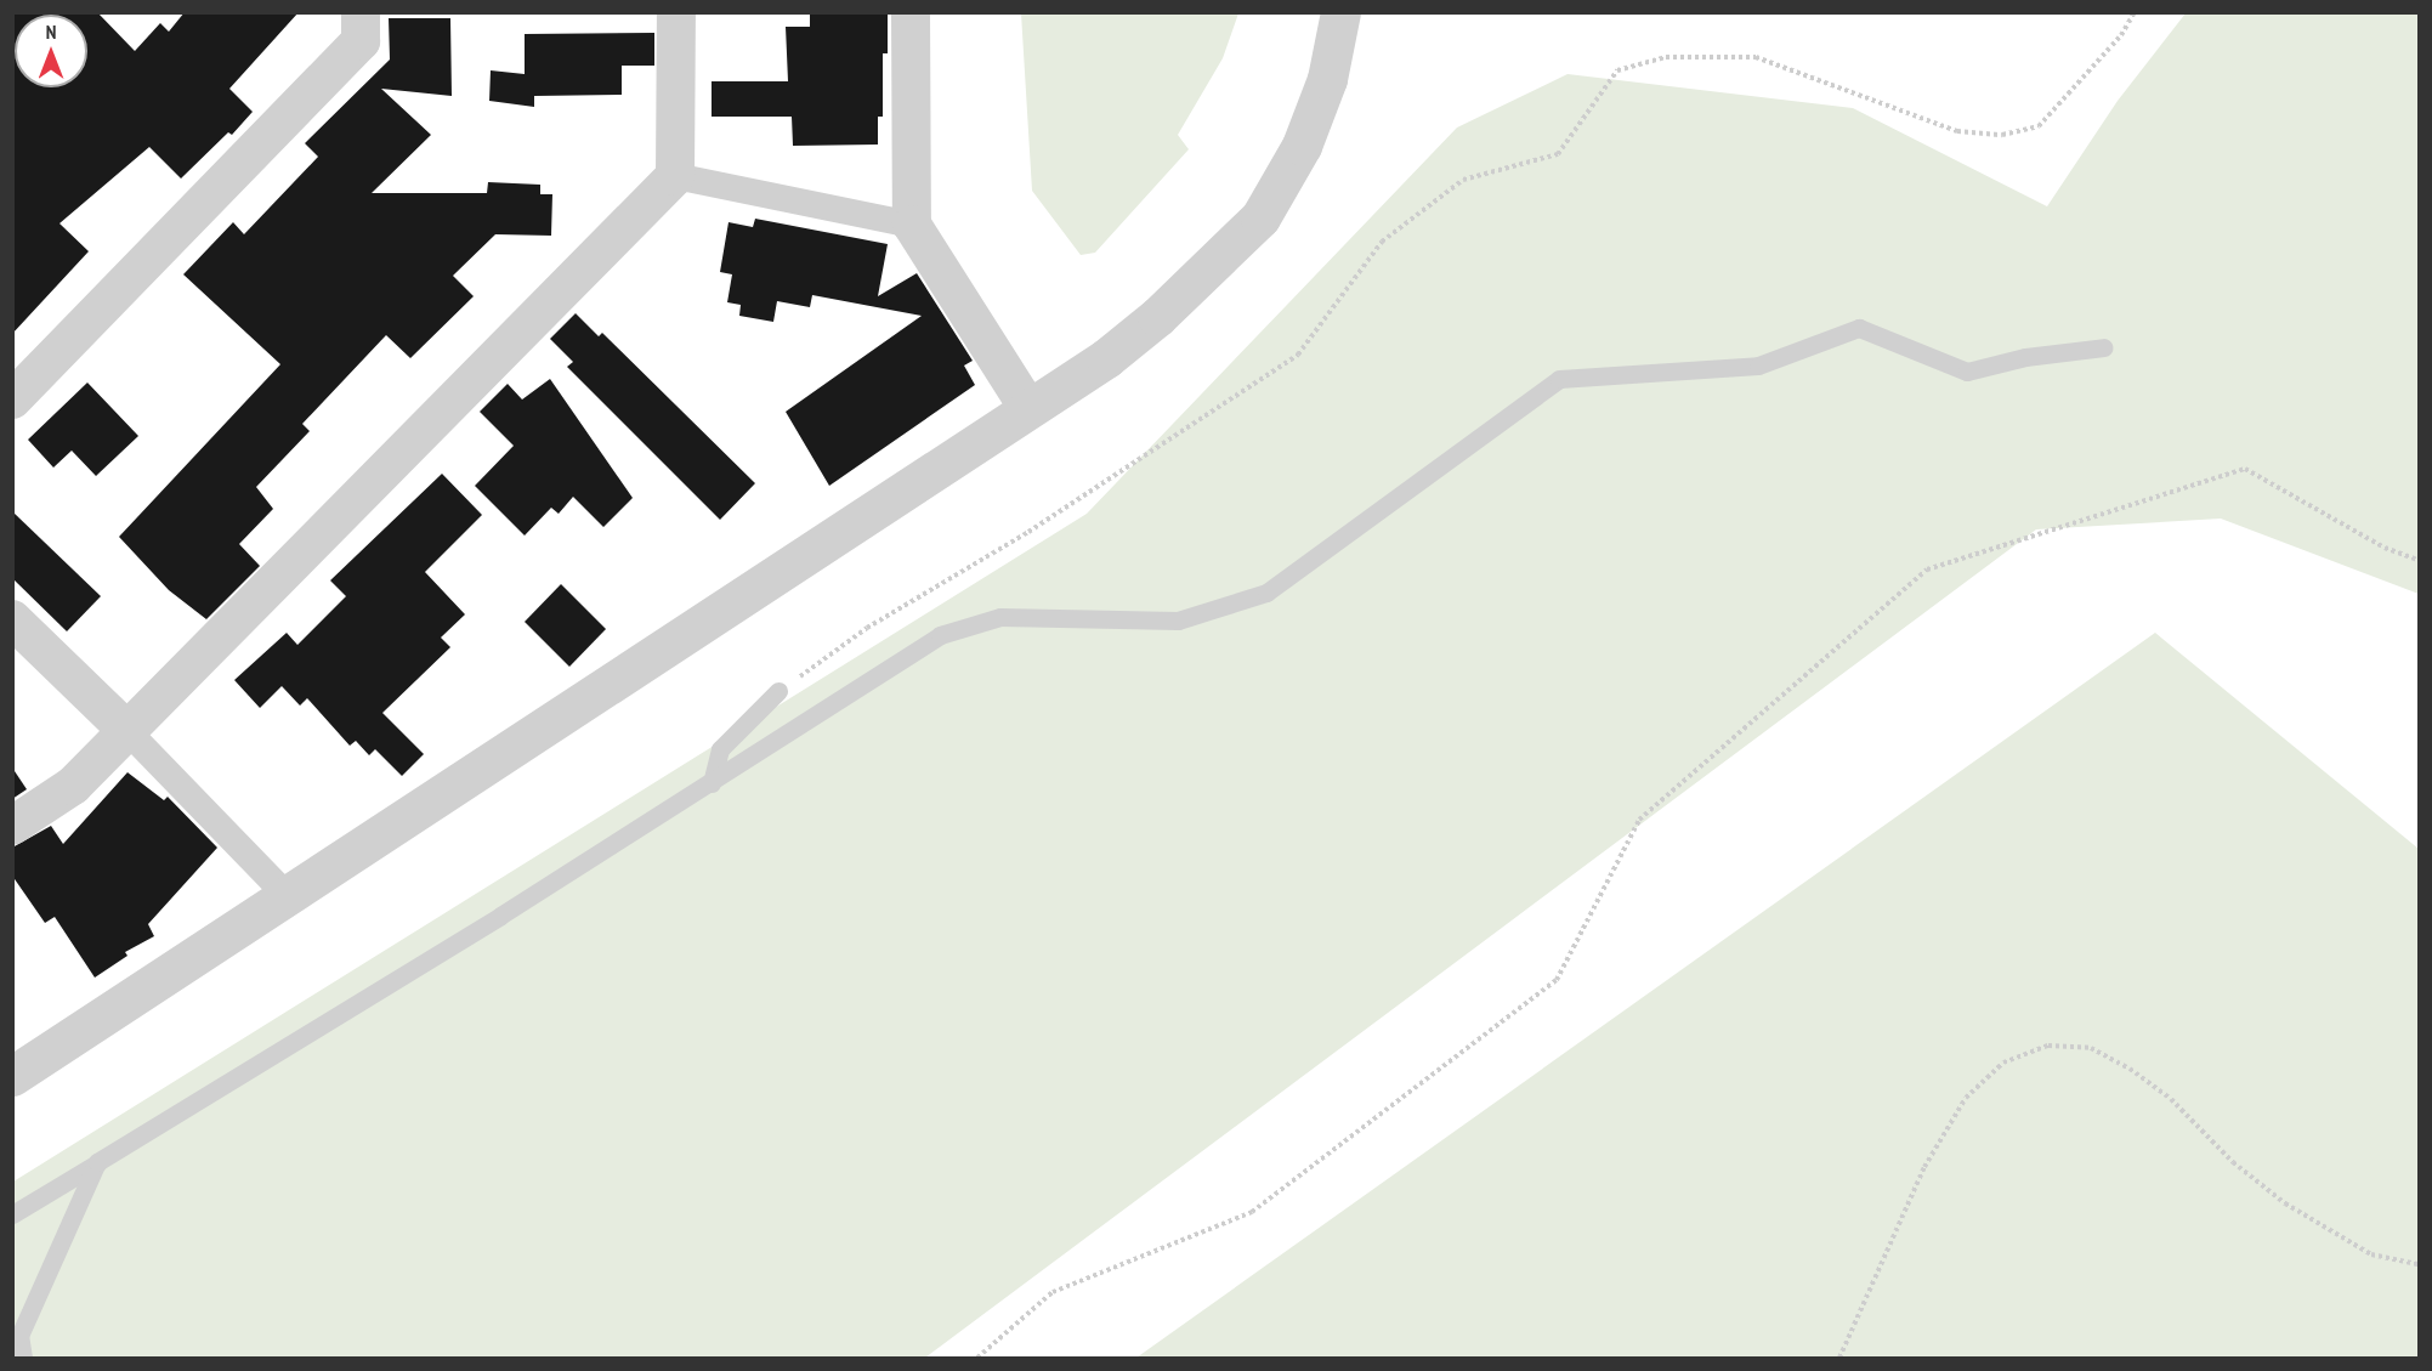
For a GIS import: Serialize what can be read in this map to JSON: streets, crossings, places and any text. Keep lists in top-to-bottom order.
{
  "north": "top"
}
